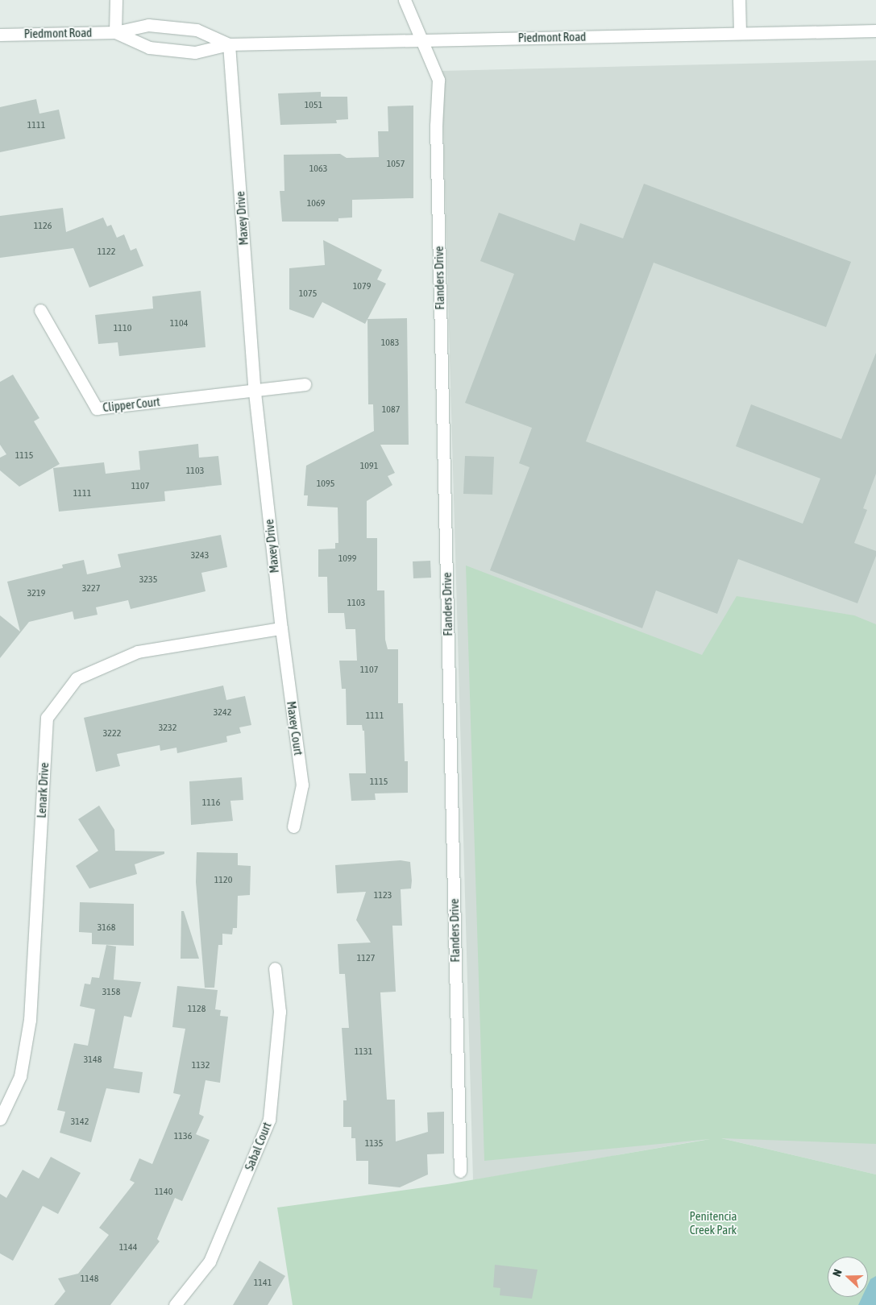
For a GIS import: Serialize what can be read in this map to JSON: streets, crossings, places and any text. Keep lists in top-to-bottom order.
{
  "streets": {
    "street": [
      "Piedmont Road",
      "Maxey Drive",
      "Flanders Drive",
      "Clipper Court",
      "Maxey Court",
      "Lenark Drive",
      "Sabal Court"
    ]
  },
  "crossings": [
    ["Piedmont Road", "Maxey Drive"],
    ["Piedmont Road", "Flanders Drive"],
    ["Maxey Drive", "Clipper Court"],
    ["Maxey Drive", "Maxey Court"],
    ["Maxey Drive", "Lenark Drive"],
    ["Maxey Court", "Lenark Drive"]
  ],
  "parks": ["Penitencia Creek Park"],
  "house_numbers": [
    "1051",
    "1111",
    "1057",
    "1063",
    "1069",
    "1126",
    "1122",
    "1079",
    "1075",
    "1104",
    "1110",
    "1083",
    "1087",
    "1115",
    "1091",
    "1103",
    "1095",
    "1107",
    "1111",
    "3243",
    "1099",
    "3235",
    "3227",
    "3219",
    "1103",
    "1107",
    "3242",
    "1111",
    "3232",
    "3222",
    "1115",
    "1116",
    "1120",
    "1123",
    "3168",
    "1127",
    "3158",
    "1128",
    "1131",
    "3148",
    "1132",
    "3142",
    "1136",
    "1135",
    "1140",
    "1144",
    "1148",
    "1141"
  ],
  "north": "left"
}
